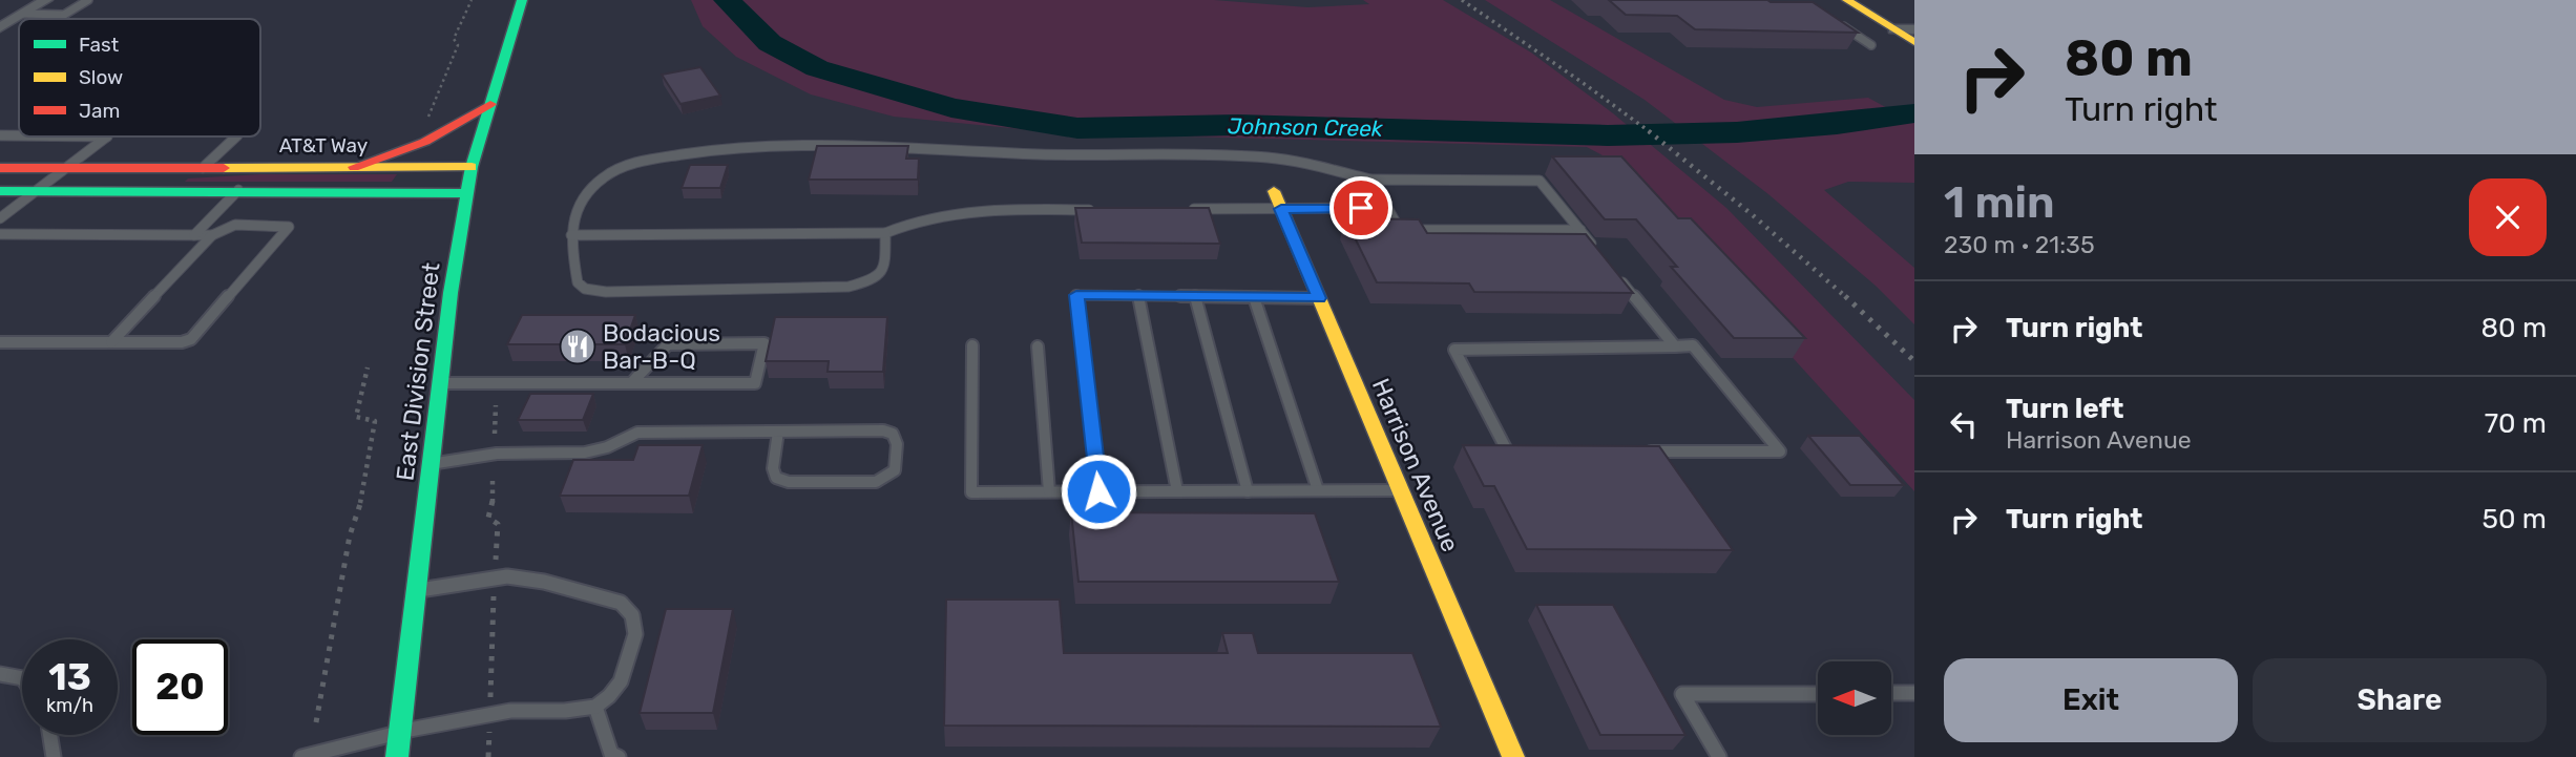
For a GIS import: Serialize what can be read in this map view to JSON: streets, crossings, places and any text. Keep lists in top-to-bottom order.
{
  "streets": {
    "main road": ["AT&T Way", "East Division Street", "Harrison Avenue"]
  },
  "crossings": [
    ["AT&T Way", "East Division Street"]
  ],
  "water": ["Johnson Creek"],
  "places": {
    "restaurant": ["Bodacious Bar-B-Q"]
  },
  "legend": ["Fast", "Slow", "Jam"],
  "north": "left",
  "page": {
    "turn": ["80 m", "Turn right"],
    "heading": ["1 min", "230 m · 21:35"],
    "list": [
      {
        "name": "Turn right",
        "value": "80 m"
      },
      {
        "name": "Turn left",
        "note": "Harrison Avenue",
        "value": "70 m"
      },
      {
        "name": "Turn right",
        "value": "50 m"
      }
    ],
    "speed": "13 km/h",
    "limit": "20",
    "buttons": ["Exit", "Share"]
  }
}
